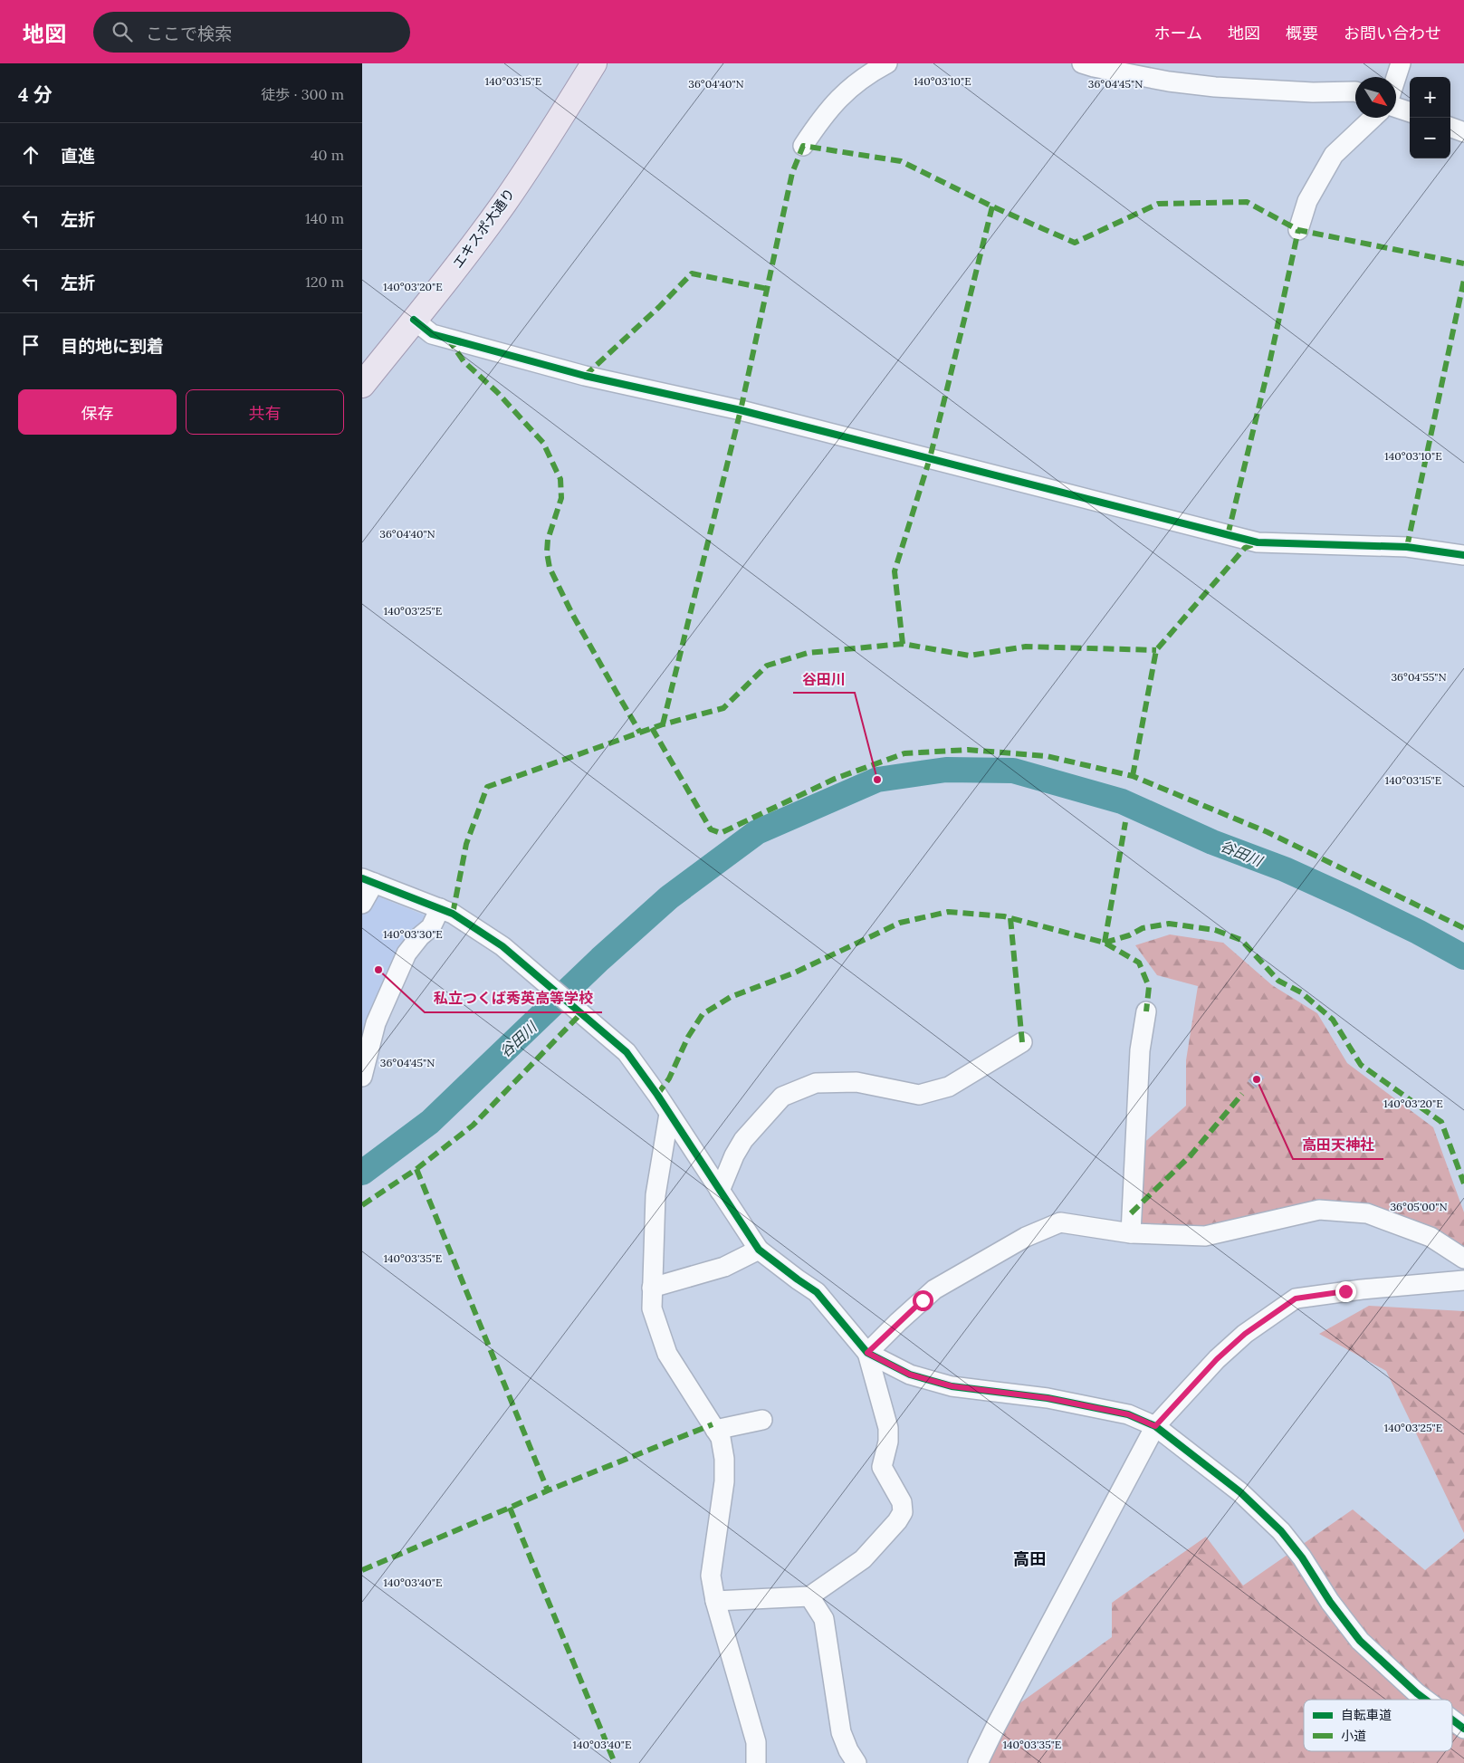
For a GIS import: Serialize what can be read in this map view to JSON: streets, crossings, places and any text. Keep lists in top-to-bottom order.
{
  "streets": {
    "main road": ["エキスポ大通り"]
  },
  "districts": ["高田"],
  "water": ["谷田川"],
  "places": ["谷田川", "私立つくば秀英高等学校", "高田天神社"],
  "legend": ["自転車道", "小道"],
  "north": "bottom right",
  "page": {
    "header": "地図",
    "search": "ここで検索",
    "nav": [
      "ホーム",
      "地図",
      "概要",
      "お問い合わせ"
    ],
    "heading": ["4 分", "徒歩 · 300 m"],
    "map_buttons": ["+", "−"],
    "list": [
      ["直進", "40 m"],
      ["左折", "140 m"],
      ["左折", "120 m"],
      "目的地に到着"
    ],
    "buttons": ["保存", "共有"]
  },
  "coordinates": [
    "140°03'15\"E",
    "140°03'10\"E",
    "36°04'40\"N",
    "36°04'45\"N",
    "140°03'20\"E",
    "140°03'25\"E",
    "36°04'55\"N",
    "140°03'30\"E",
    "36°05'00\"N",
    "140°03'35\"E",
    "140°03'40\"E"
  ]
}
